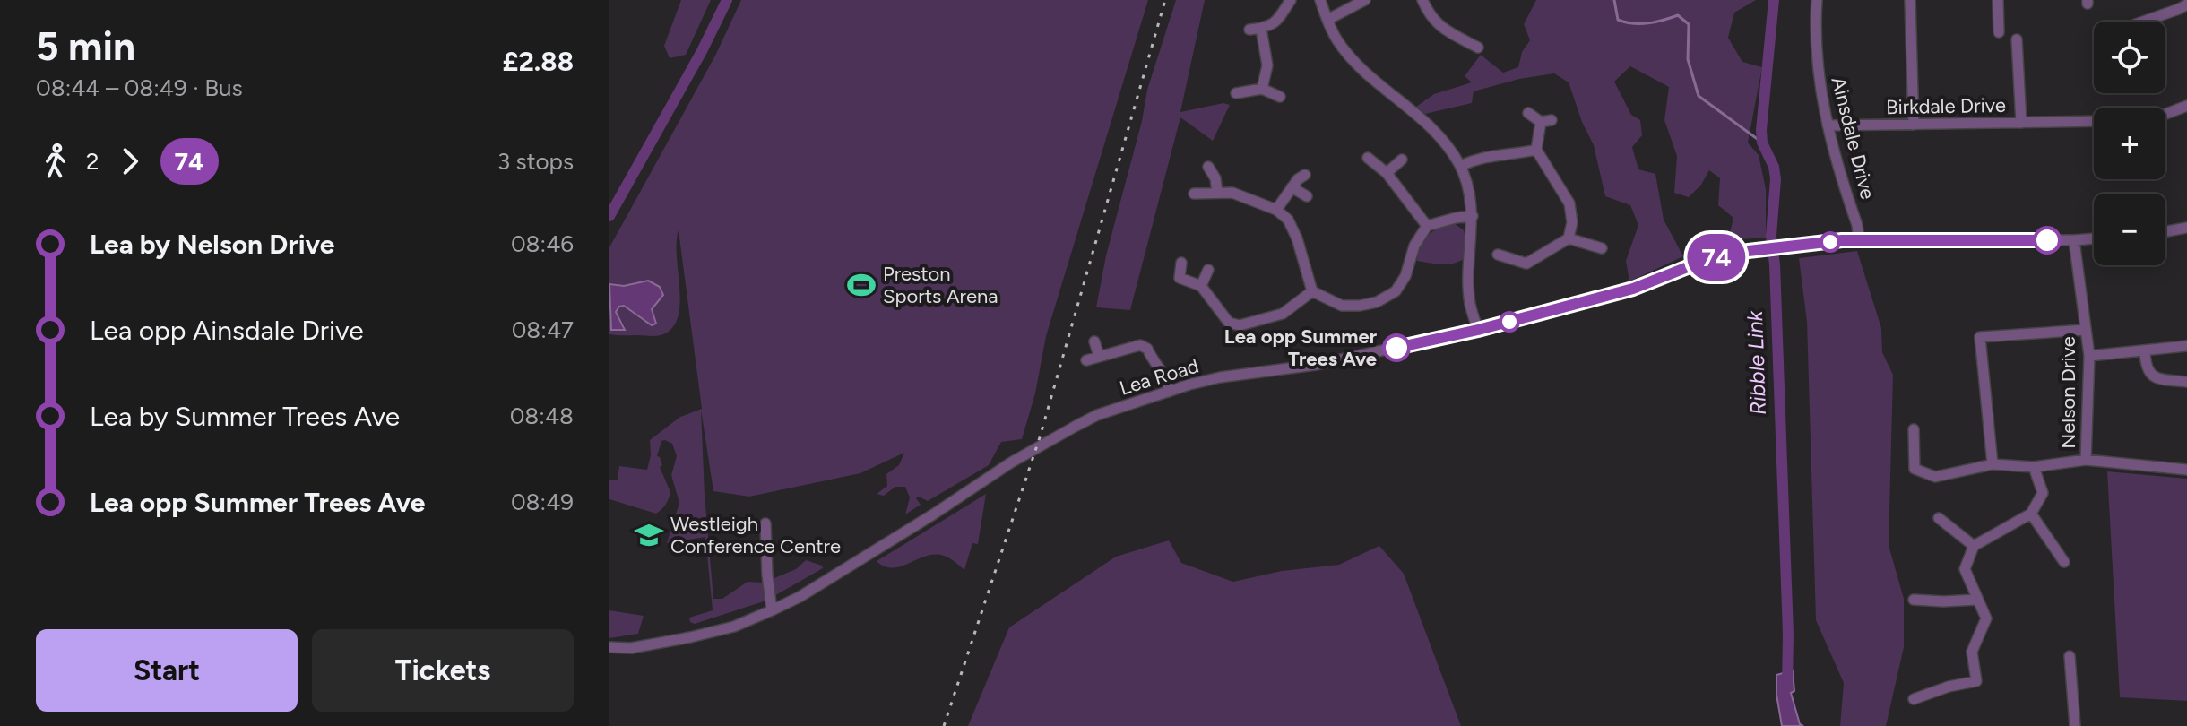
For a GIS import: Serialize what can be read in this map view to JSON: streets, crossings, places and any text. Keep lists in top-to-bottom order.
{
  "streets": {
    "street": [
      "Birkdale Drive",
      "Ainsdale Drive",
      "Lea Road",
      "Nelson Drive"
    ]
  },
  "crossings": [
    ["Birkdale Drive", "Ainsdale Drive"],
    ["Ainsdale Drive", "Lea Road"],
    ["Lea Road", "Nelson Drive"]
  ],
  "water": ["Ribble Link"],
  "places": {
    "sports": ["Preston Sports Arena"],
    "other": ["Lea opp Summer Trees Ave"],
    "school or university": ["Westleigh Conference Centre"]
  },
  "lines": ["bus line 74"],
  "page": {
    "heading": ["5 min", "08:44 – 08:49 · Bus", "£2.88"],
    "on_map": "74",
    "map_buttons": ["+", "−"],
    "legs": ["2", "74", "3 stops"],
    "list": [
      {
        "name": "Lea by Nelson Drive",
        "value": "08:46"
      },
      {
        "name": "Lea opp Ainsdale Drive",
        "value": "08:47"
      },
      {
        "name": "Lea by Summer Trees Ave",
        "value": "08:48"
      },
      {
        "name": "Lea opp Summer Trees Ave",
        "value": "08:49"
      }
    ],
    "buttons": ["Start", "Tickets"]
  }
}
